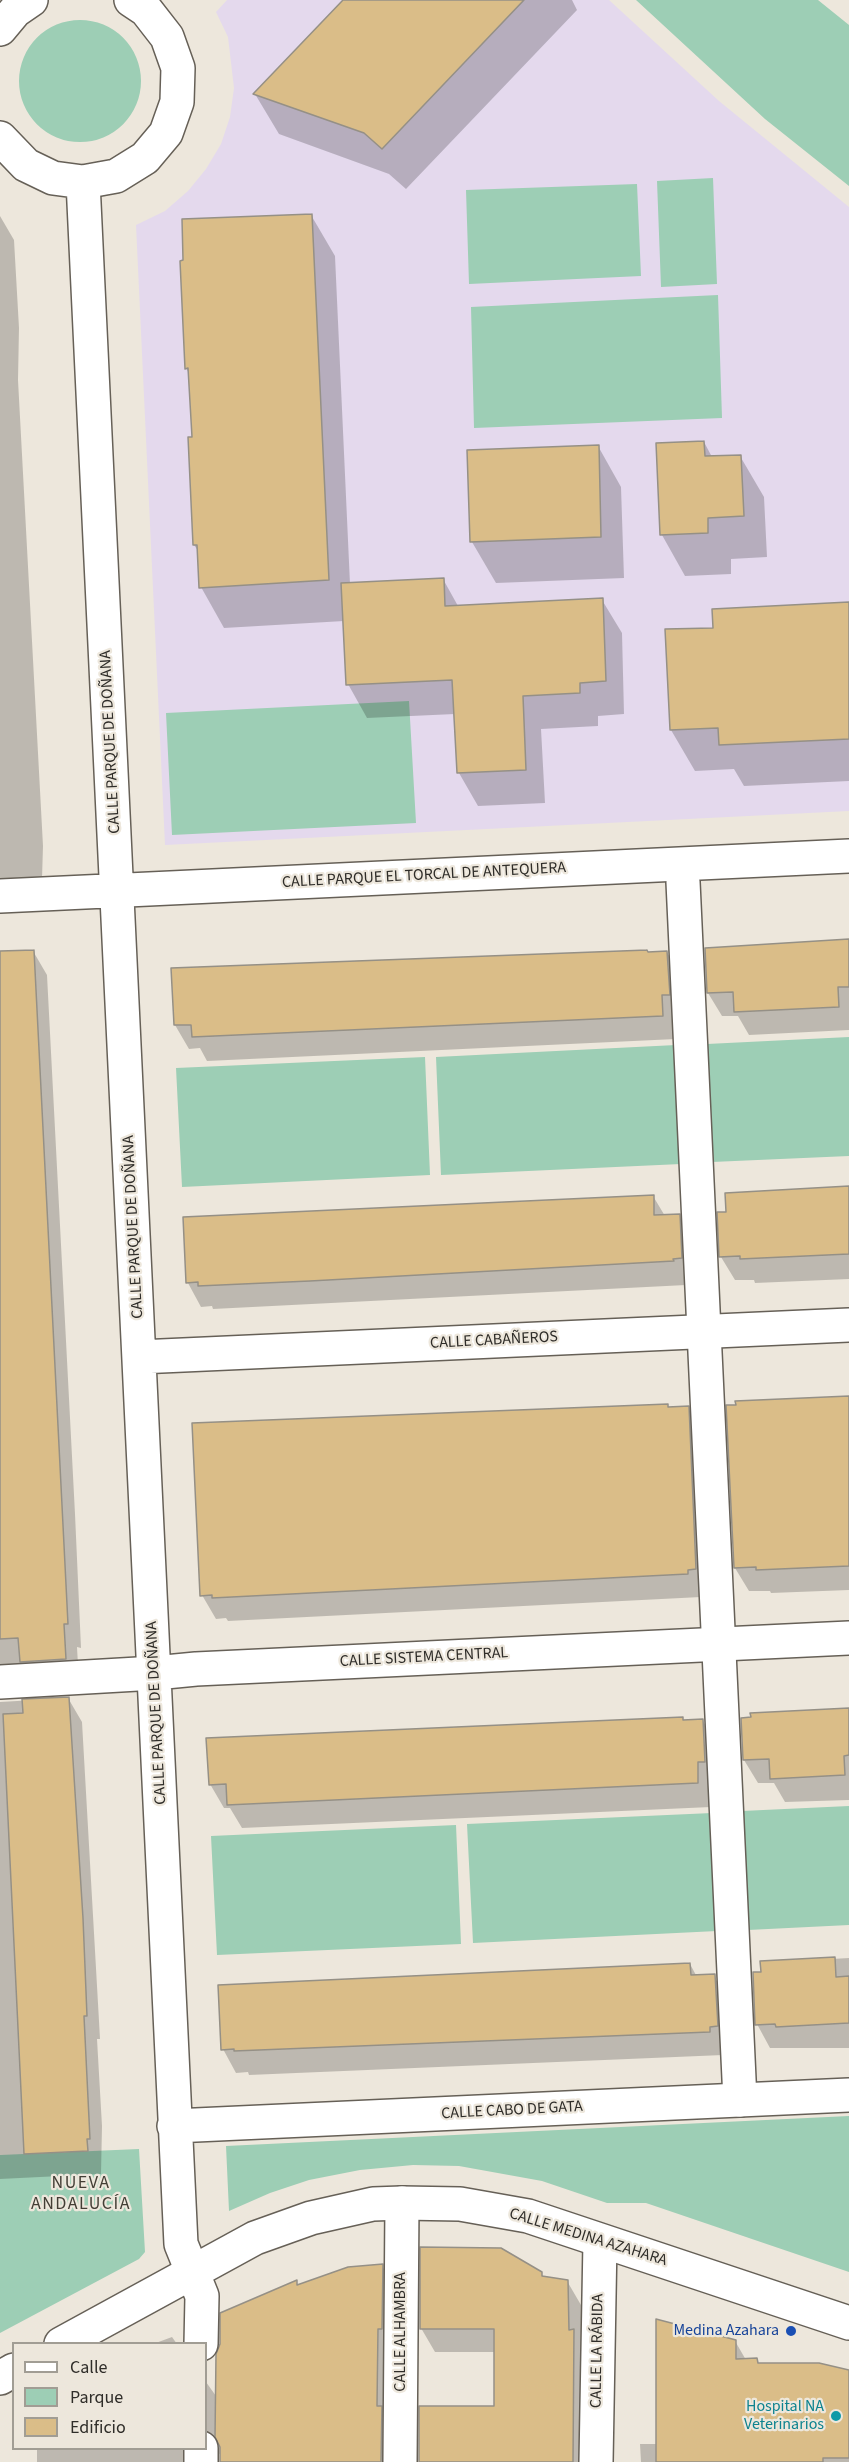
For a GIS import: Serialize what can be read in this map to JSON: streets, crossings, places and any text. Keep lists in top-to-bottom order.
{
  "streets": {
    "street": [
      "CALLE PARQUE DE DOÑANA",
      "CALLE PARQUE EL TORCAL DE ANTEQUERA",
      "CALLE CABAÑEROS",
      "CALLE SISTEMA CENTRAL",
      "CALLE CABO DE GATA",
      "CALLE MEDINA AZAHARA",
      "CALLE ALHAMBRA",
      "CALLE LA RÁBIDA"
    ]
  },
  "crossings": [
    ["CALLE PARQUE DE DOÑANA", "CALLE PARQUE EL TORCAL DE ANTEQUERA"],
    ["CALLE PARQUE DE DOÑANA", "CALLE CABAÑEROS"],
    ["CALLE PARQUE DE DOÑANA", "CALLE SISTEMA CENTRAL"],
    ["CALLE PARQUE DE DOÑANA", "CALLE CABO DE GATA"],
    ["CALLE PARQUE DE DOÑANA", "CALLE MEDINA AZAHARA"],
    ["CALLE MEDINA AZAHARA", "CALLE ALHAMBRA"],
    ["CALLE MEDINA AZAHARA", "CALLE LA RÁBIDA"]
  ],
  "districts": ["NUEVA ANDALUCÍA"],
  "places": ["Medina Azahara", "Hospital NA Veterinarios"],
  "legend": ["Calle", "Parque", "Edificio"]
}
